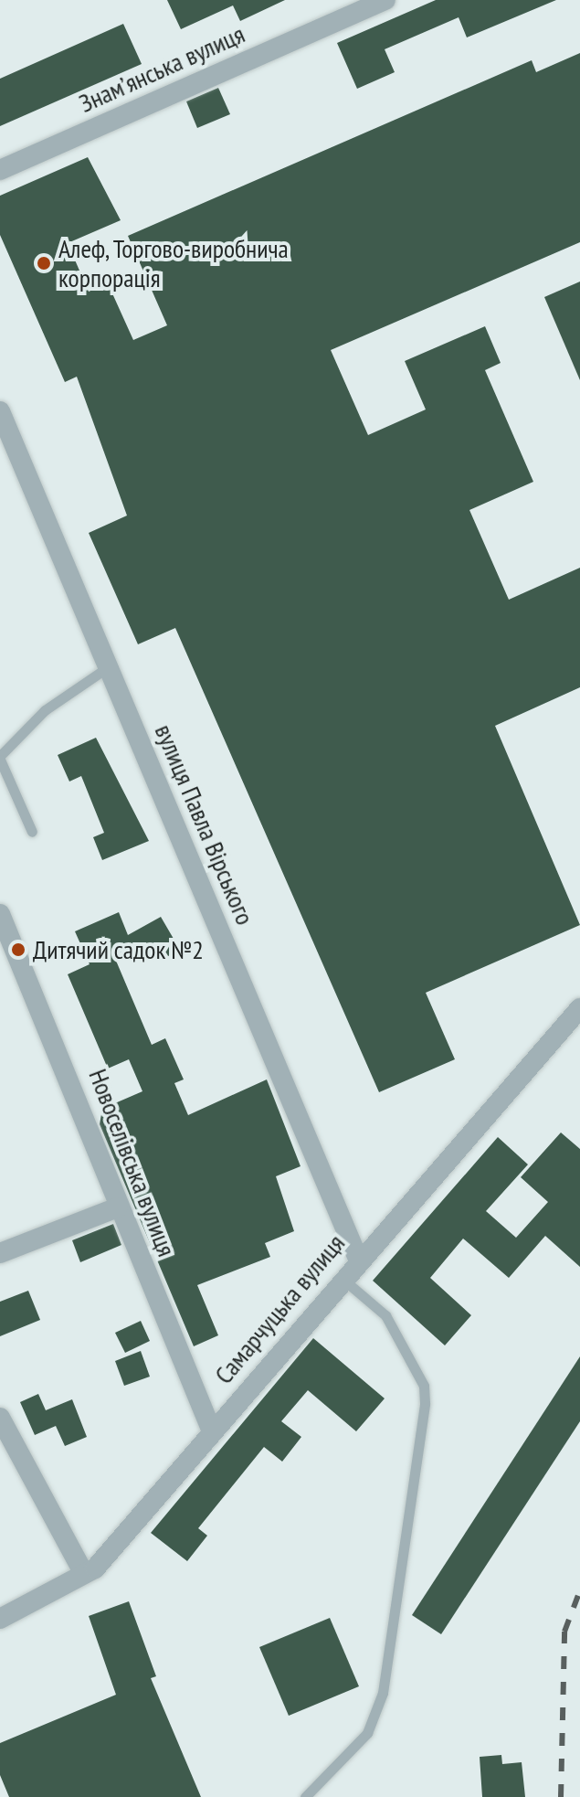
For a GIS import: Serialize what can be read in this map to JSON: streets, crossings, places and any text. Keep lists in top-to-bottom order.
{
  "streets": {
    "street": [
      "Знамʼянська вулиця",
      "вулиця Павла Вірського",
      "Новоселівська вулиця",
      "Самарчуцька вулиця"
    ]
  },
  "crossings": [
    ["вулиця Павла Вірського", "Самарчуцька вулиця"],
    ["Новоселівська вулиця", "Самарчуцька вулиця"]
  ],
  "places": ["Алеф, Торгово-виробнича корпорація", "Дитячий садок №2"]
}
